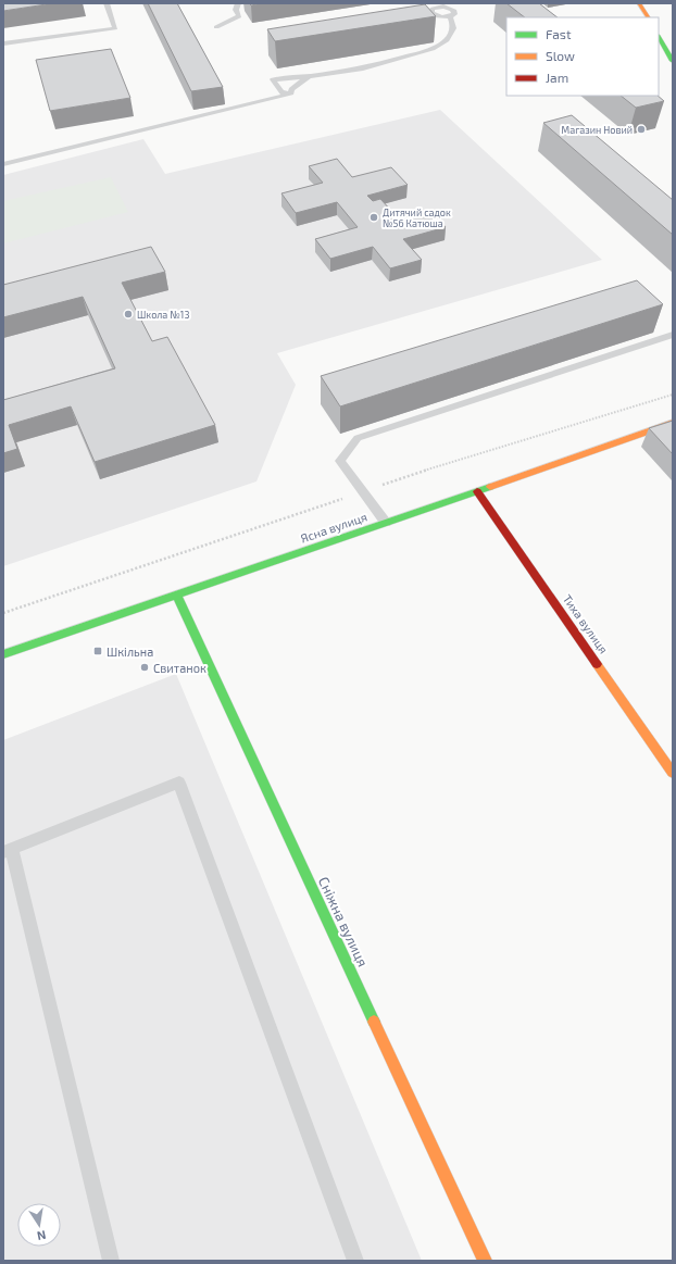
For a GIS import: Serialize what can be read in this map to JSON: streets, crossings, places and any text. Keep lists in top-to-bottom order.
{
  "streets": {
    "street": ["Ясна вулиця", "Тиха вулиця", "Сніжна вулиця"]
  },
  "crossings": [
    ["Ясна вулиця", "Тиха вулиця"],
    ["Ясна вулиця", "Сніжна вулиця"]
  ],
  "places": {
    "other": [
      "Магазин Новий",
      "Дитячий садок №56 Катюша",
      "Школа №13",
      "Свитанок"
    ],
    "transit": ["Шкільна"]
  },
  "legend": ["Fast", "Slow", "Jam"],
  "north": "bottom"
}
